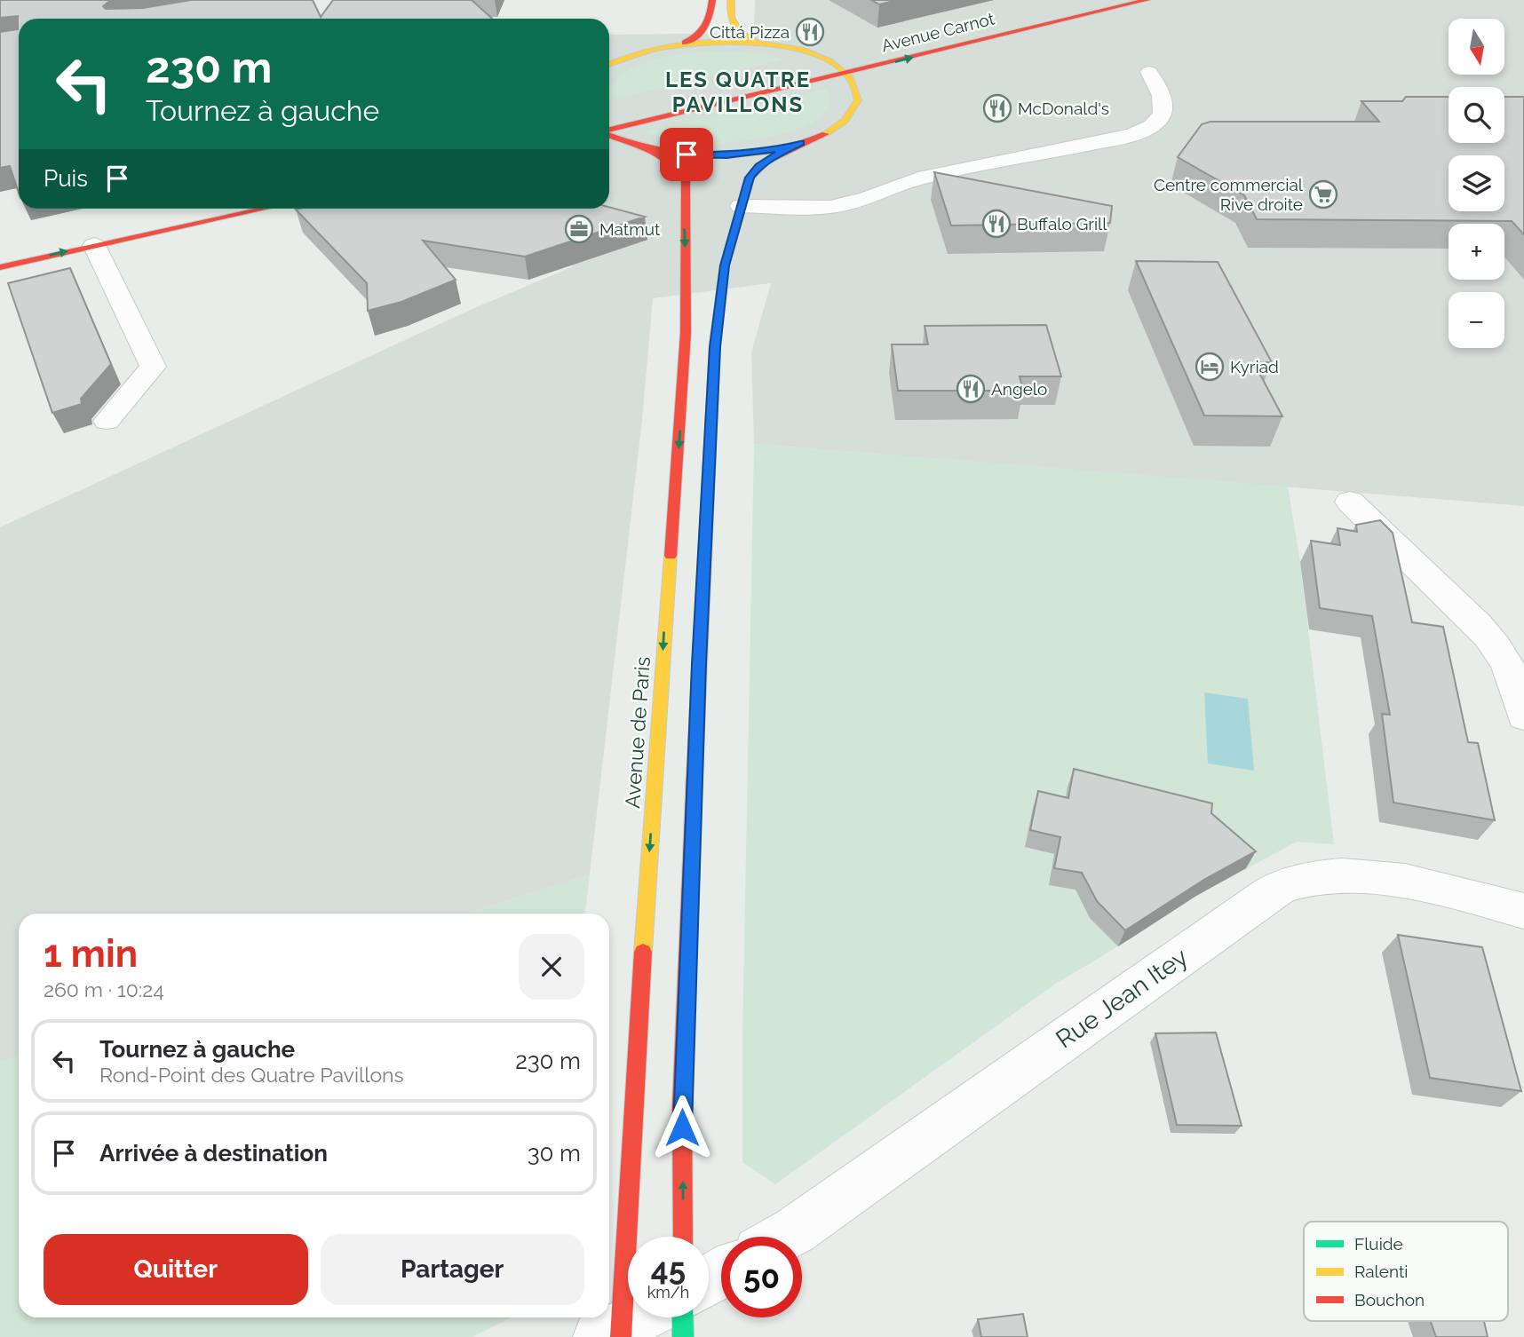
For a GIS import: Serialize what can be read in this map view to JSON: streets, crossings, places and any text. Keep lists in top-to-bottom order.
{
  "streets": {
    "main road": ["Avenue Carnot", "Avenue de Paris"],
    "street": ["Rue Jean Itey"]
  },
  "districts": ["LES QUATRE PAVILLONS"],
  "places": {
    "restaurant": [
      "Cittá Pizza",
      "McDonald's",
      "Buffalo Grill",
      "Angelo"
    ],
    "supermarket": ["Centre commercial Rive droite"],
    "office": ["Matmut"],
    "hotel": ["Kyriad"]
  },
  "legend": ["Fluide", "Ralenti", "Bouchon"],
  "north": "bottom",
  "page": {
    "map_buttons": ["+", "−"],
    "turn": ["230 m", "Tournez à gauche"],
    "then": "Puis",
    "heading": ["1 min", "260 m · 10:24"],
    "list": [
      {
        "name": "Tournez à gauche",
        "note": "Rond-Point des Quatre Pavillons",
        "value": "230 m"
      },
      {
        "name": "Arrivée à destination",
        "value": "30 m"
      }
    ],
    "buttons": ["Quitter", "Partager"],
    "speed": "45 km/h",
    "limit": "50"
  }
}
